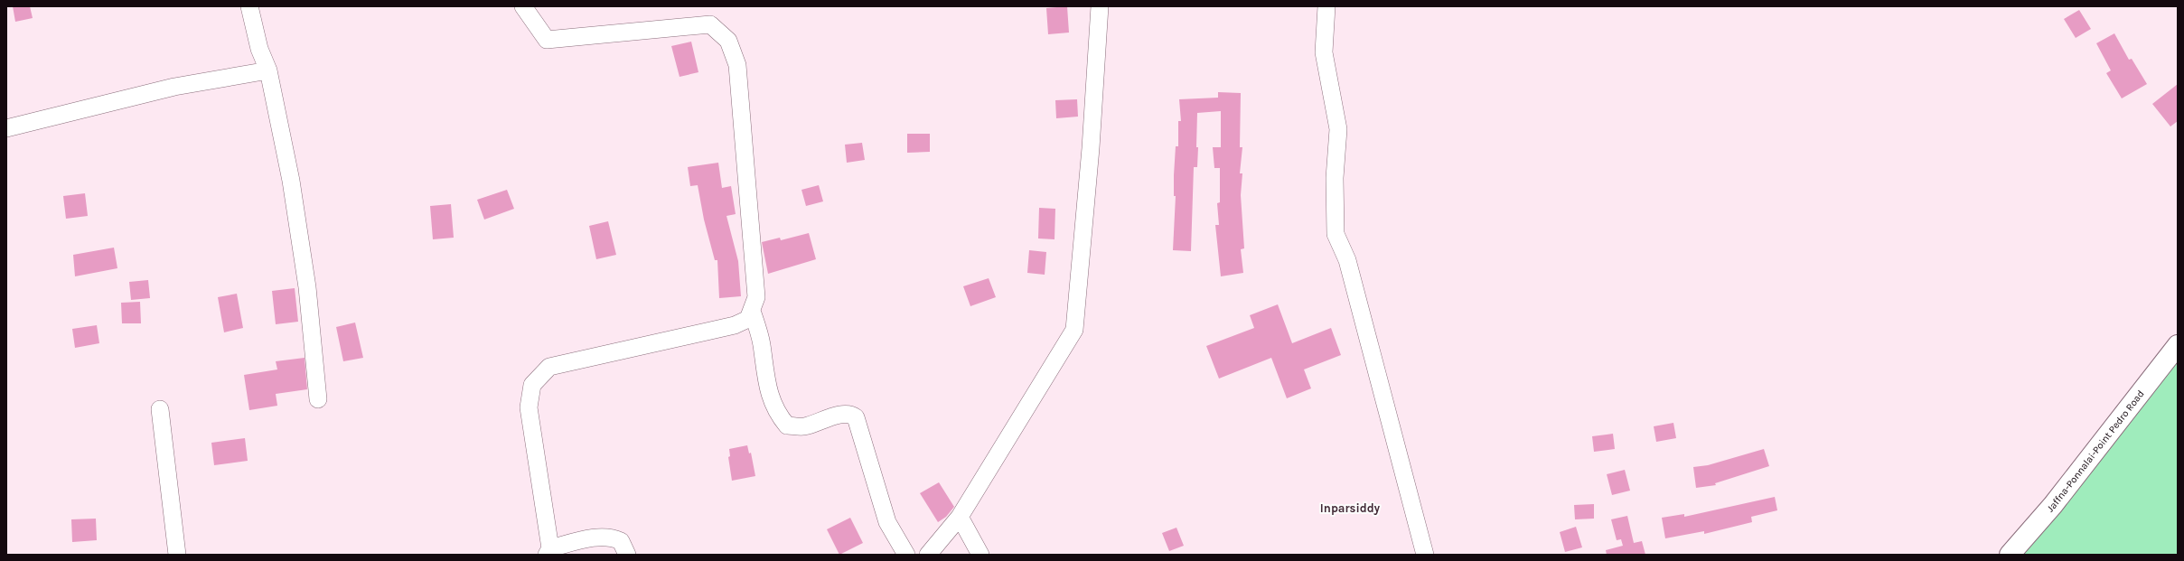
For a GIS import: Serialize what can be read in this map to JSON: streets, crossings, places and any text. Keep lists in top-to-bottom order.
{
  "streets": {
    "main road": ["Jaffna-Ponnalai-Point Pedro Road"]
  },
  "districts": ["Inparsiddy"]
}
